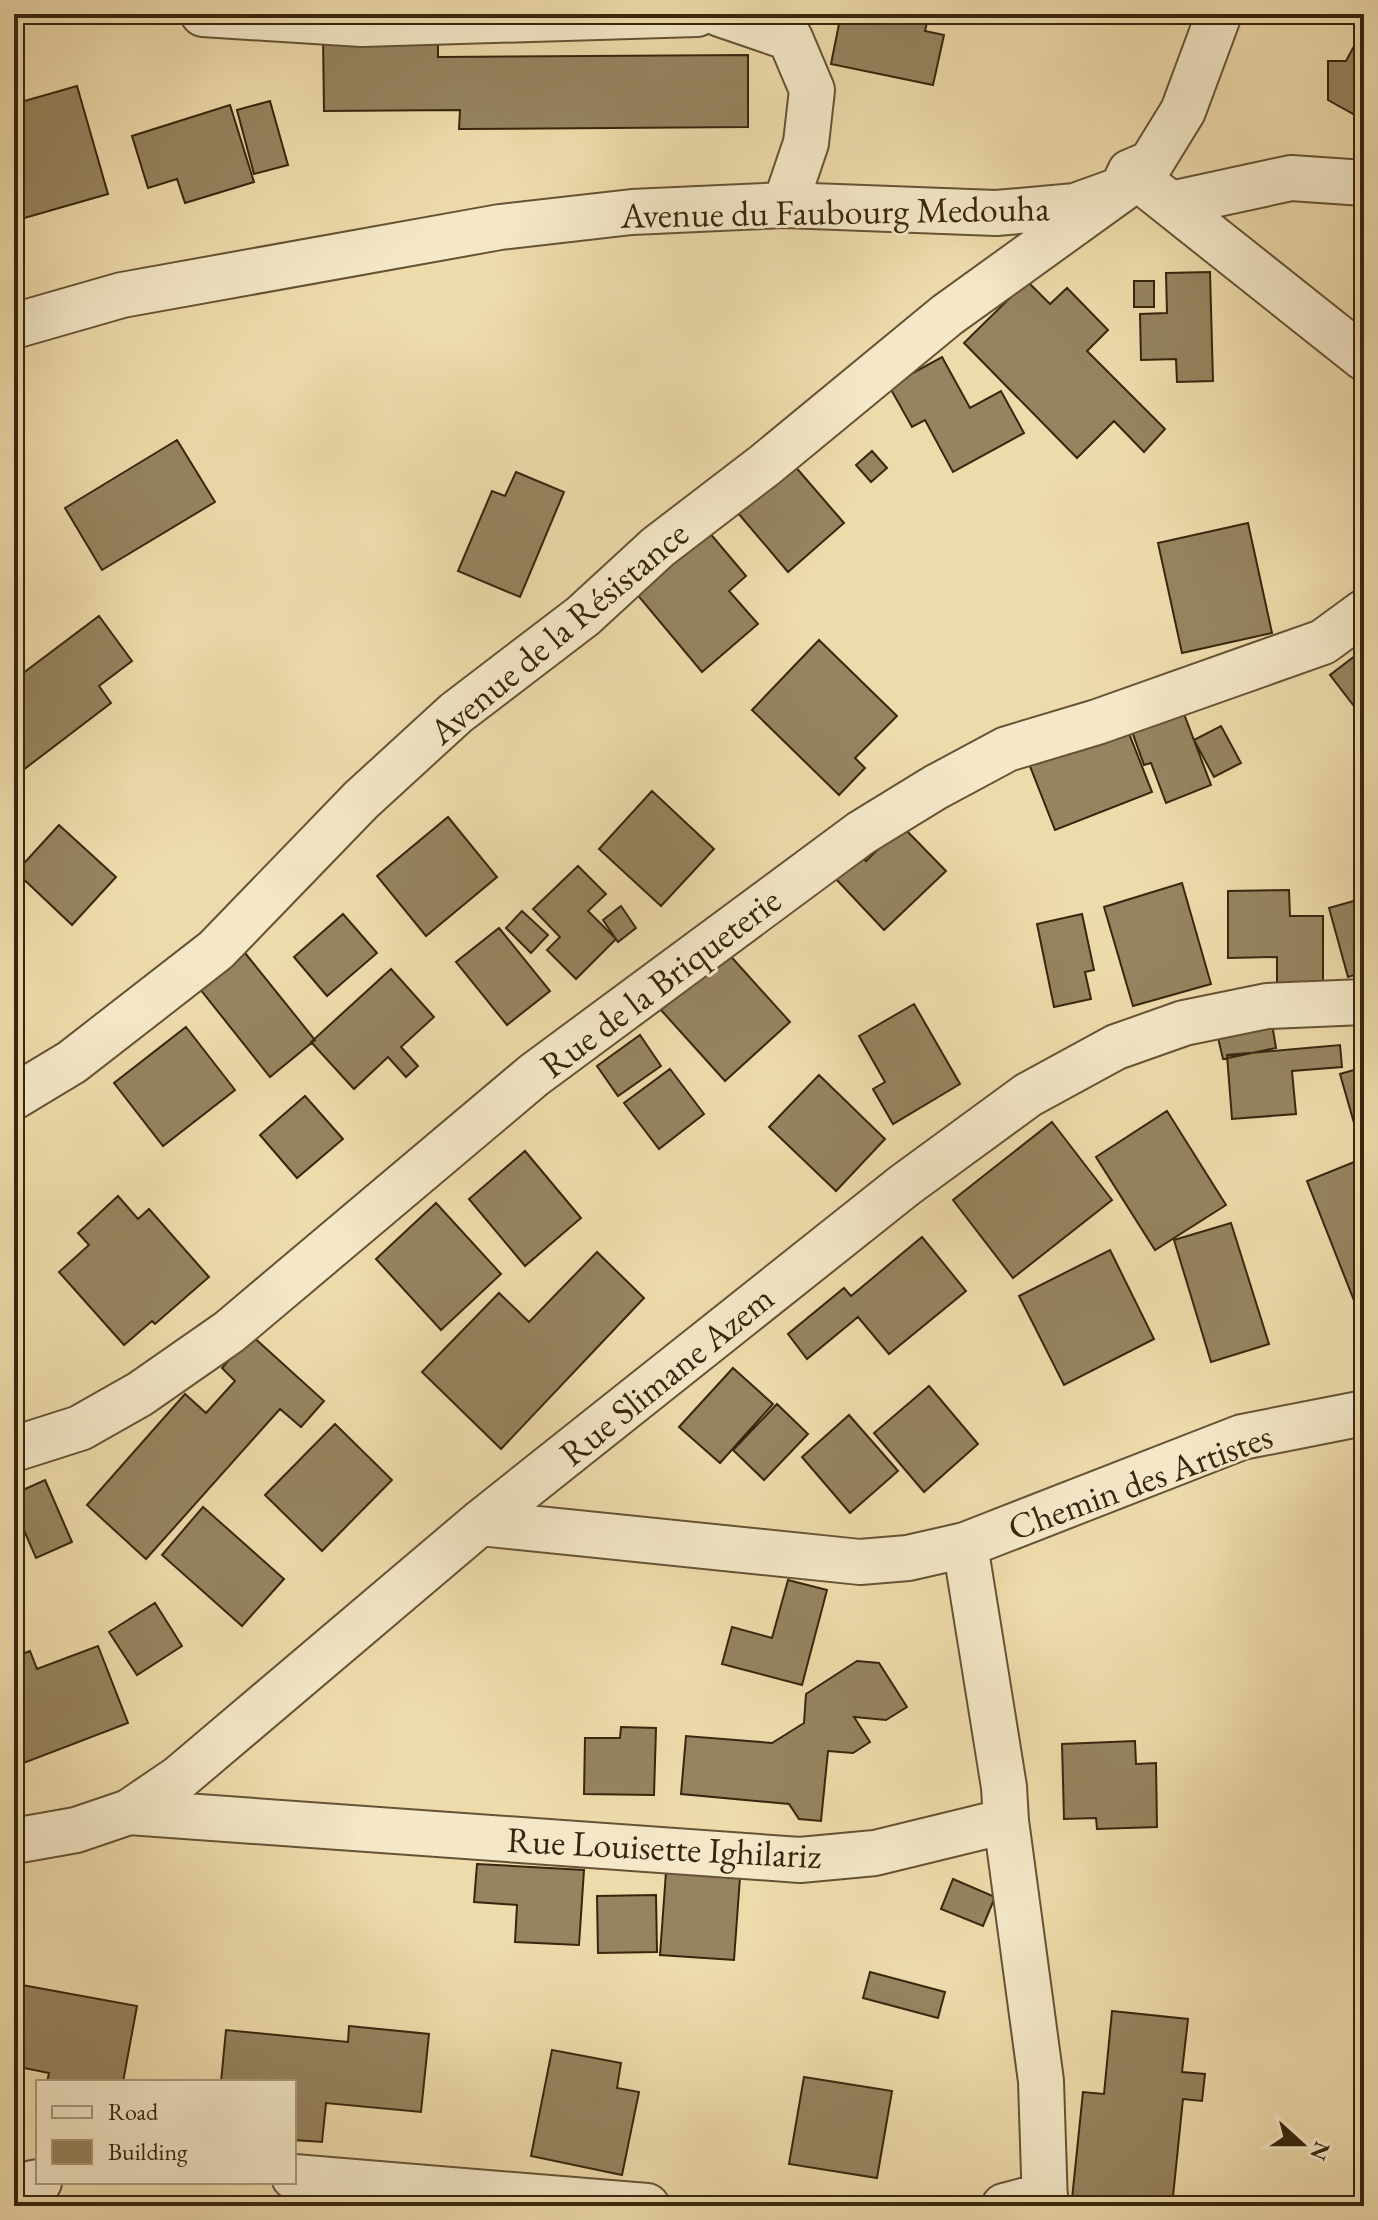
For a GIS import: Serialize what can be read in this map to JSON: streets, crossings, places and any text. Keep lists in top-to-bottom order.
{
  "streets": {
    "street": [
      "Avenue du Faubourg Medouha",
      "Avenue de la Résistance",
      "Rue de la Briqueterie",
      "Rue Slimane Azem",
      "Chemin des Artistes",
      "Rue Louisette Ighilariz"
    ]
  },
  "crossings": [
    ["Avenue du Faubourg Medouha", "Avenue de la Résistance"],
    ["Rue Slimane Azem", "Rue Louisette Ighilariz"]
  ],
  "legend": ["Road", "Building"],
  "north": "right"
}
